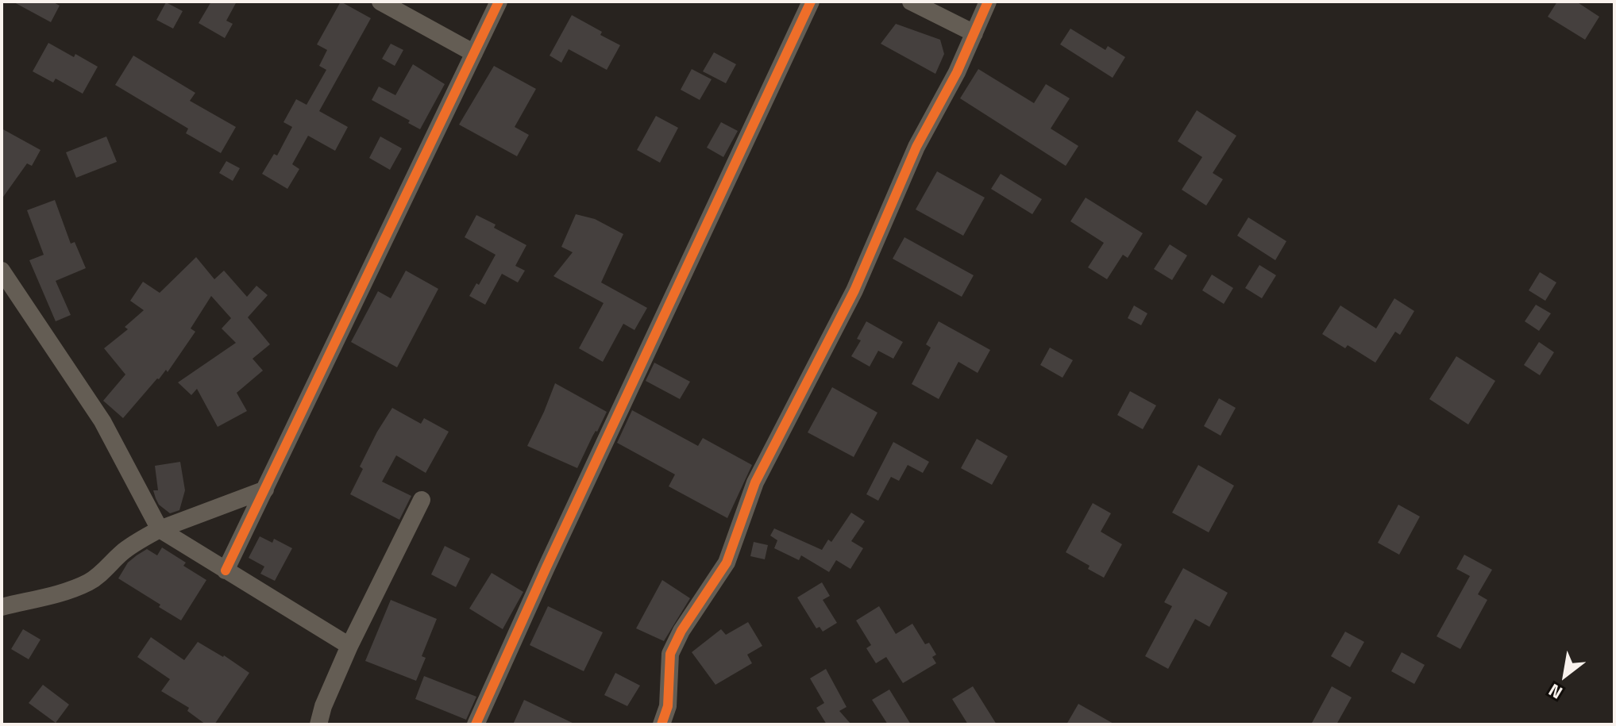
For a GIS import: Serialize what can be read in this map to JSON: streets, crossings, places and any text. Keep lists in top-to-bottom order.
{
  "north": "bottom left"
}
